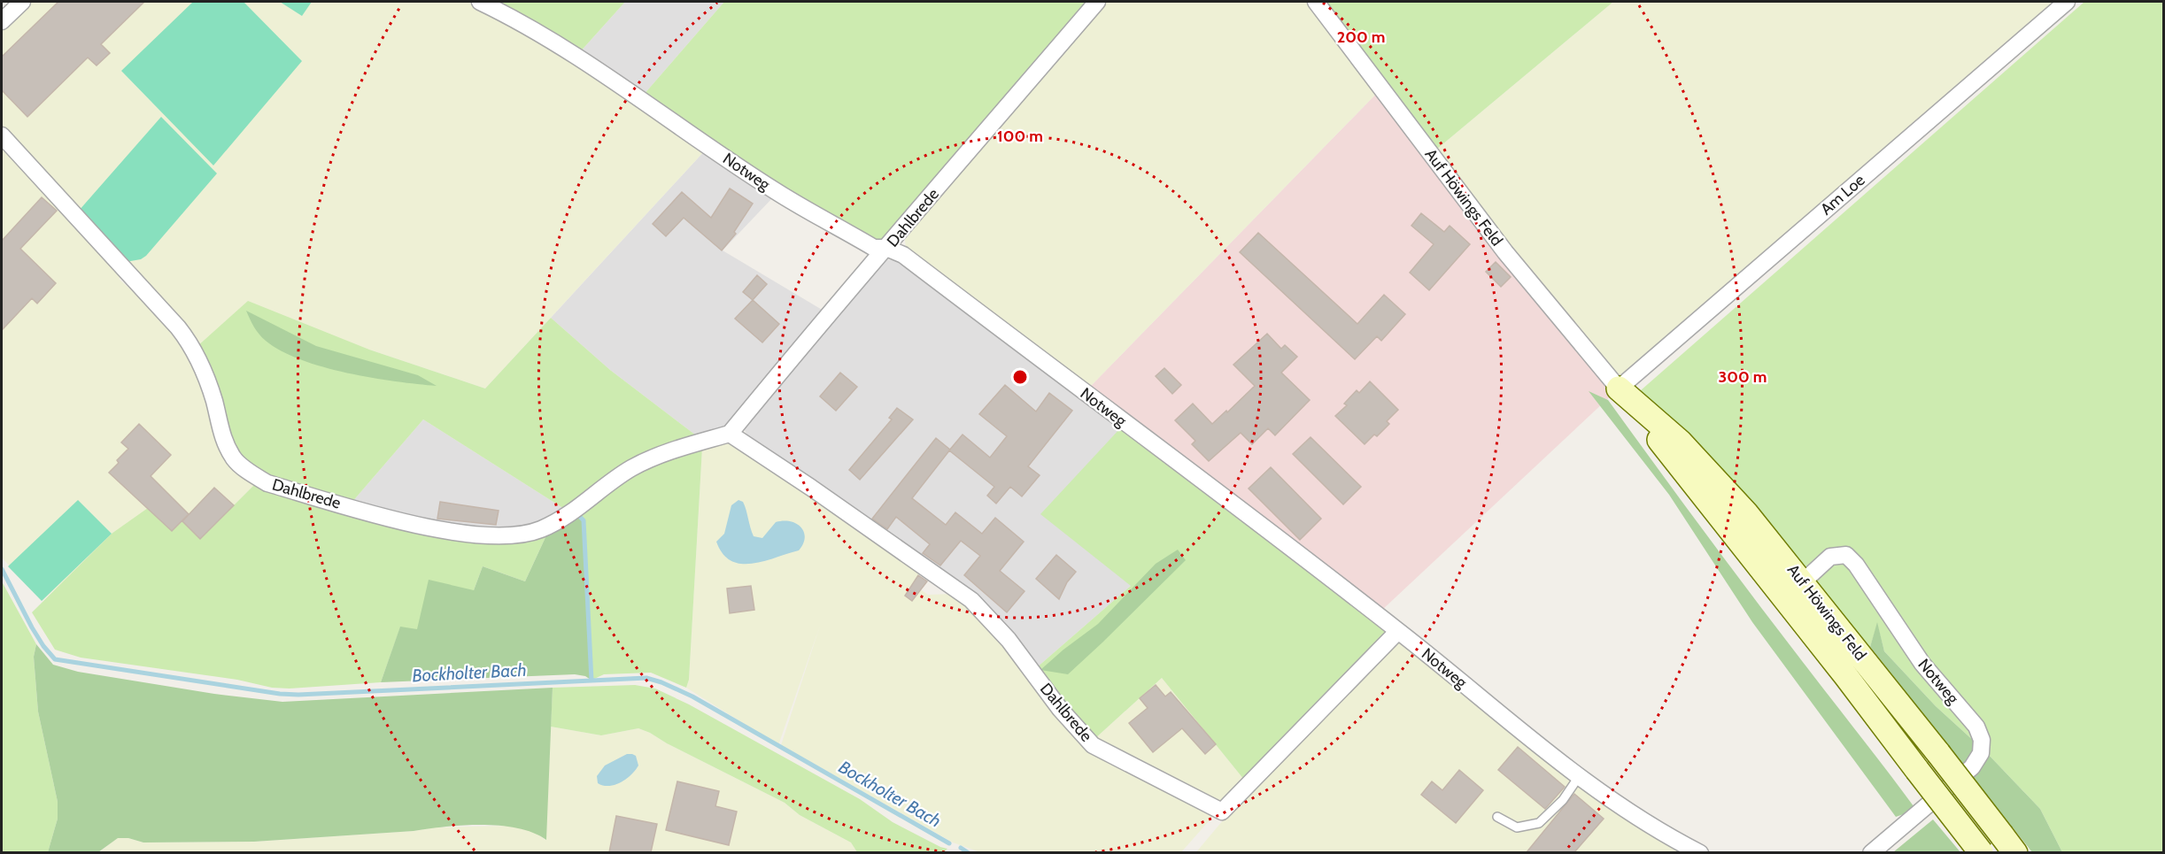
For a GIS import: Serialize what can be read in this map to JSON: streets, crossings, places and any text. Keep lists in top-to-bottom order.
{
  "streets": {
    "main road": ["Auf Höwings Feld"],
    "street": ["Notweg", "Am Loe", "Dahlbrede"]
  },
  "crossings": [
    ["Notweg", "Auf Höwings Feld"],
    ["Notweg", "Dahlbrede"],
    ["Am Loe", "Auf Höwings Feld"]
  ],
  "water": ["Bockholter Bach"],
  "rings": ["200 m", "100 m", "300 m"]
}
